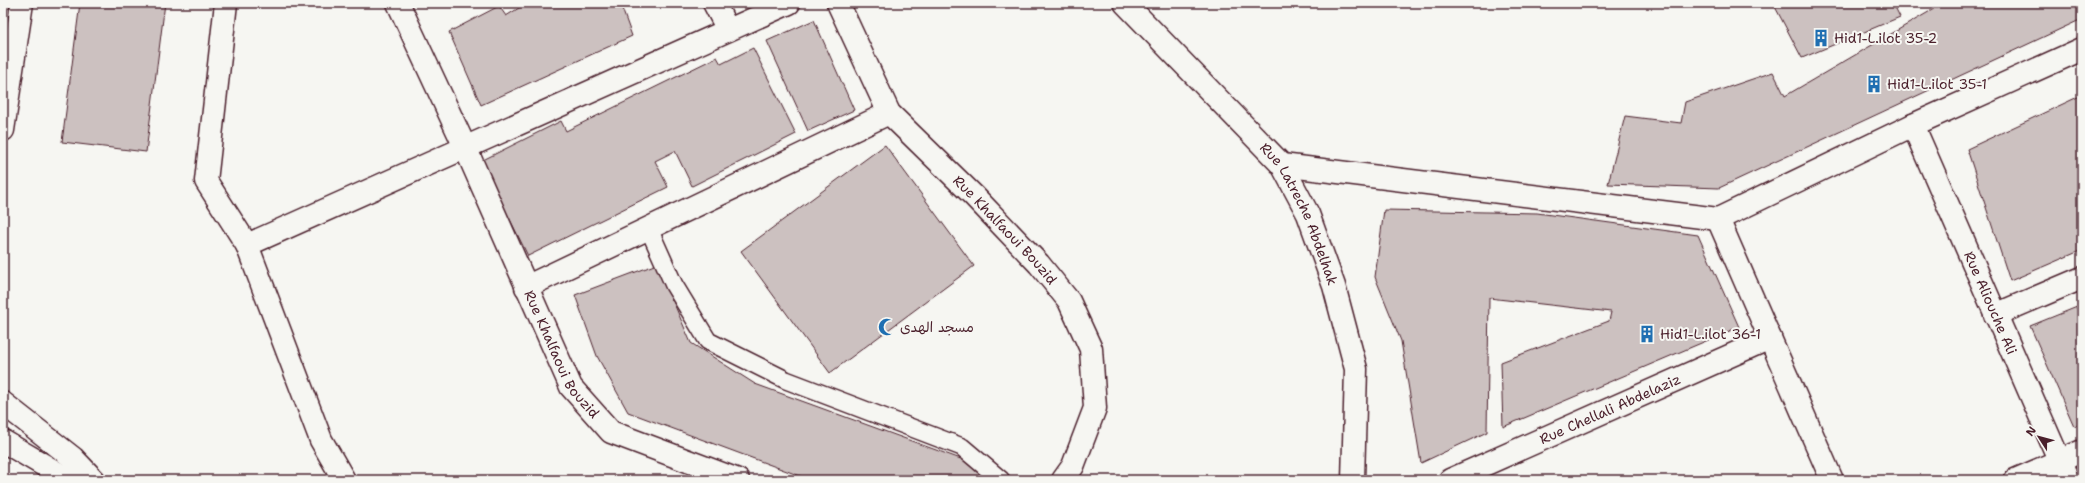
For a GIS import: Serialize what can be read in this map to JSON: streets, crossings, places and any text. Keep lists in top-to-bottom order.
{
  "streets": {
    "street": [
      "Rue Latreche Abdelhak",
      "Rue Khalfaoui Bouzid",
      "Rue Aliouche Ali",
      "Rue Chellali Abdelaziz"
    ]
  },
  "places": {
    "building": ["Hid1-L.ilot 35-2", "Hid1-L.ilot 35-1", "Hid1-L.ilot 36-1"],
    "mosque": ["مسجد الهدى"]
  },
  "north": "top left"
}
